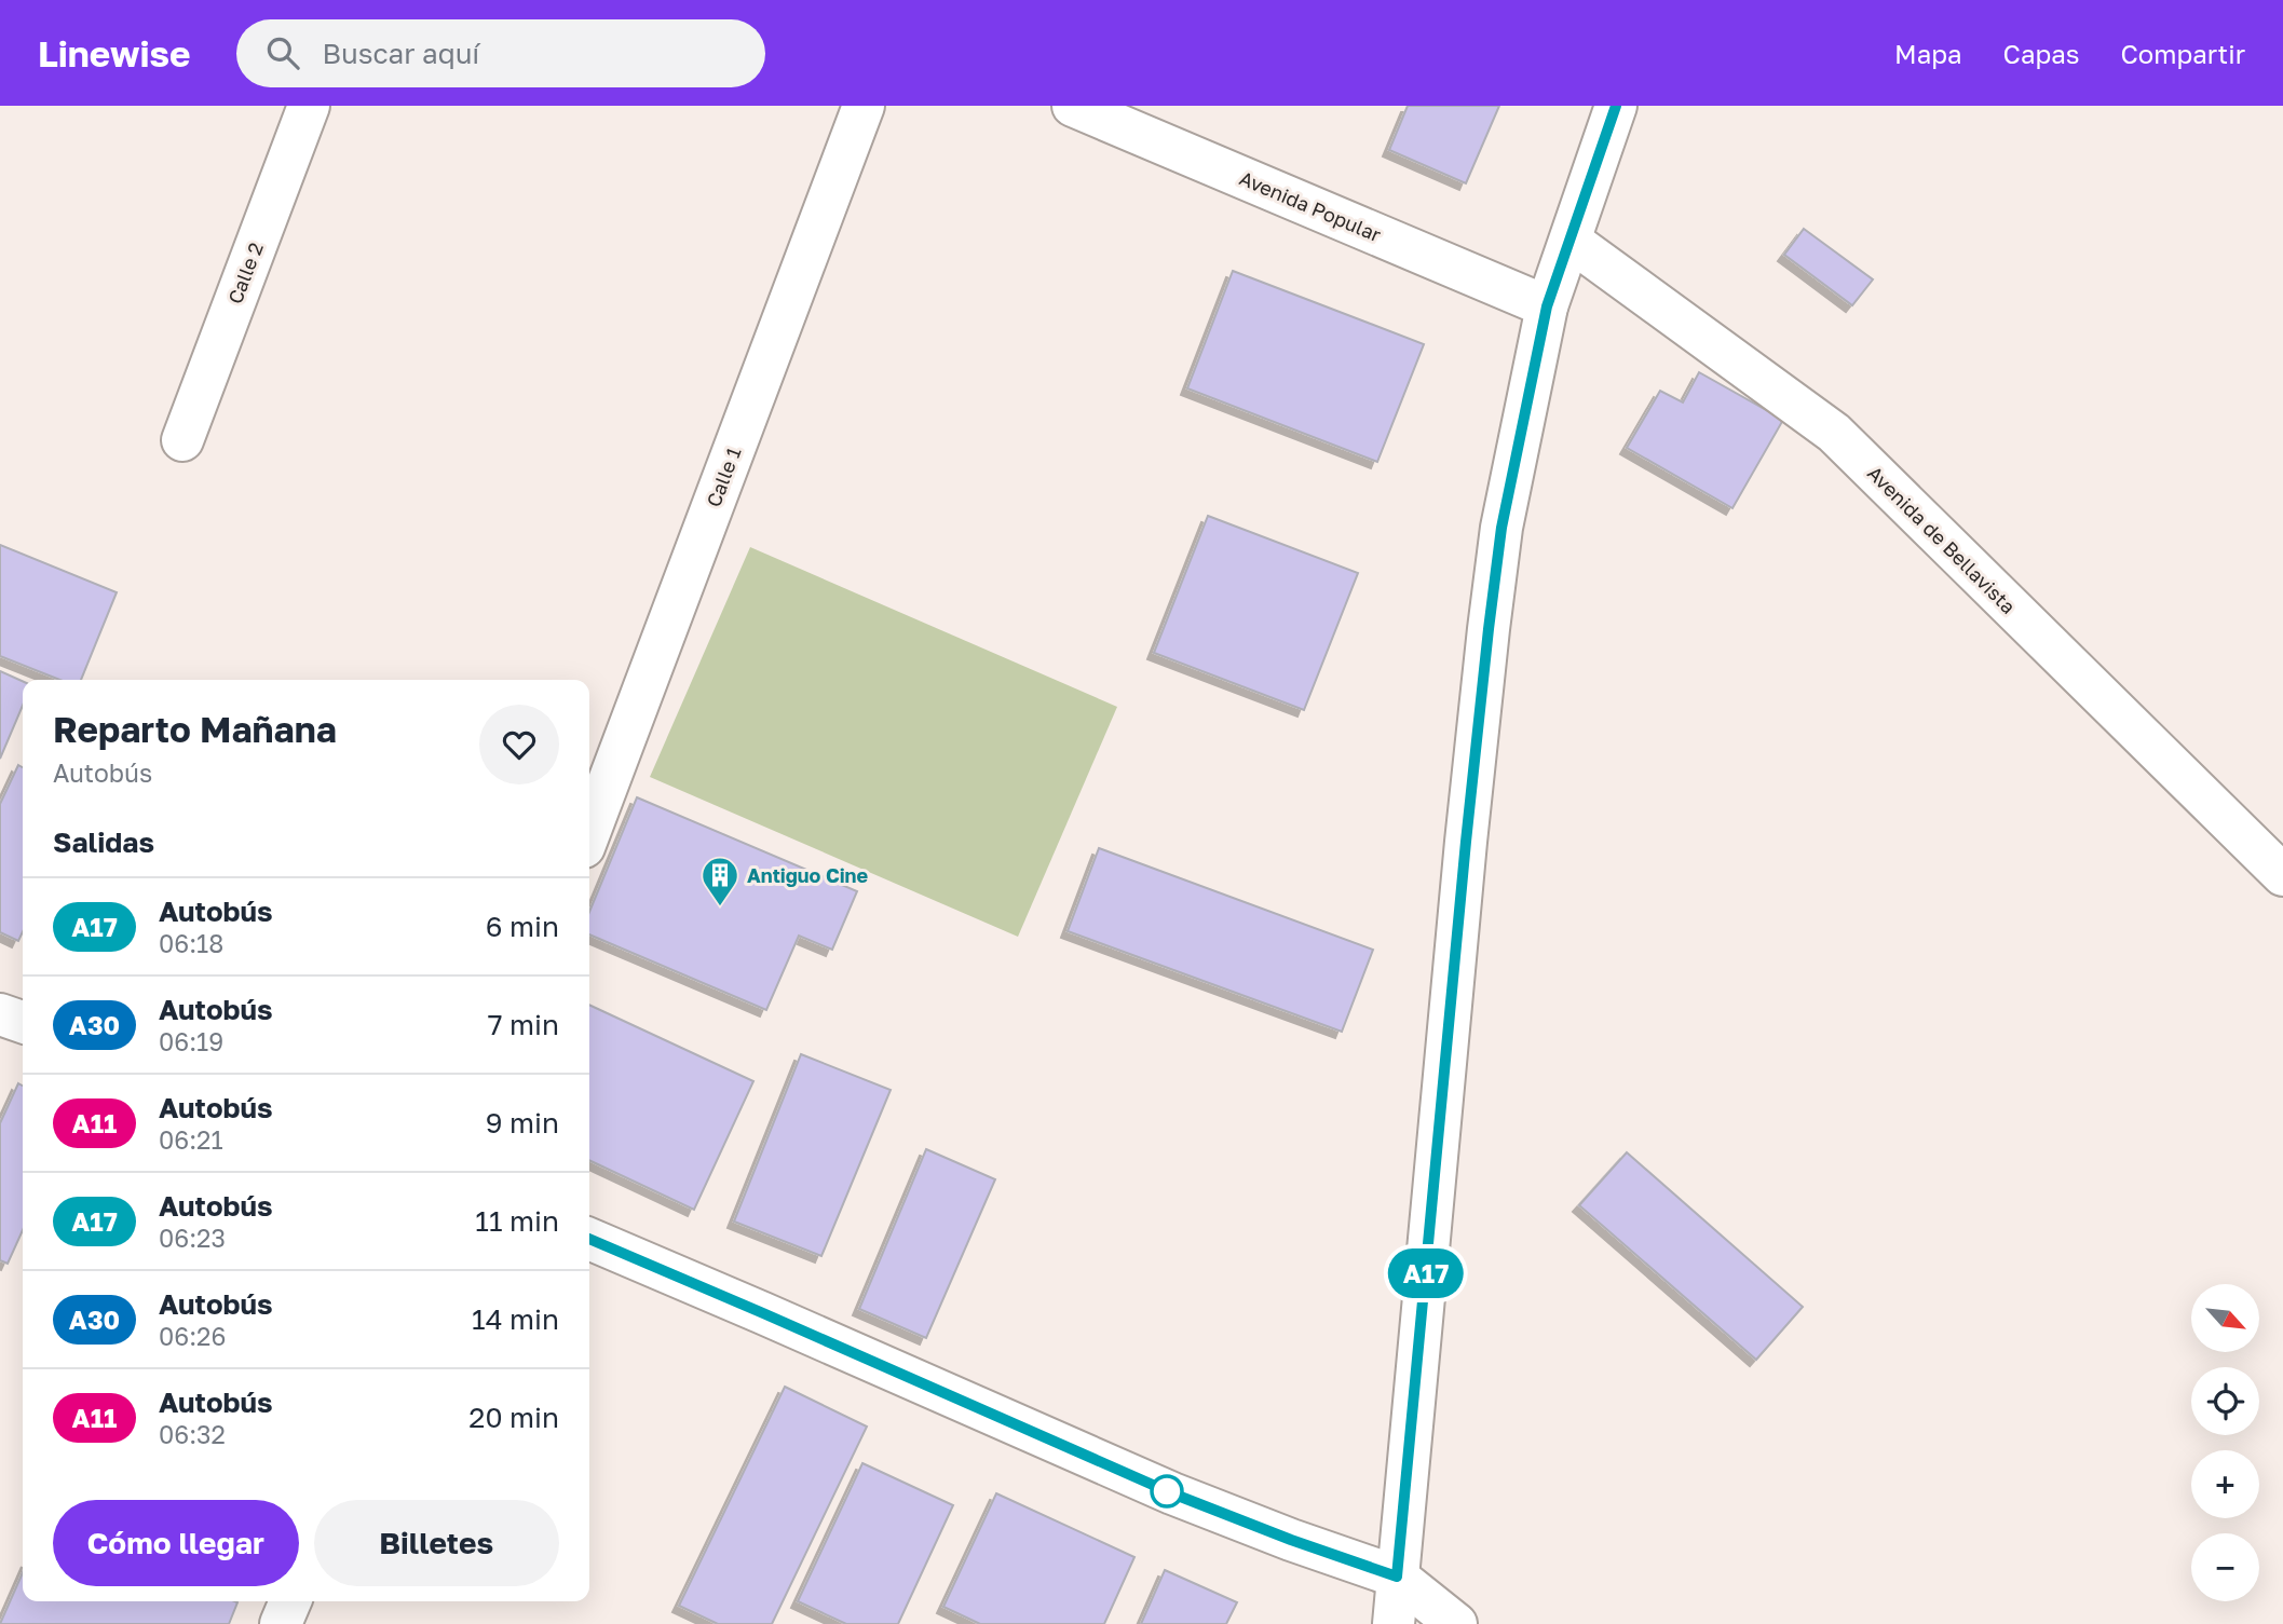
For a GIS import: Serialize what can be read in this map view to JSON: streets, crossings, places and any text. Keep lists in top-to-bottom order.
{
  "streets": {
    "street": [
      "Avenida Popular",
      "Calle 2",
      "Calle 1",
      "Avenida de Bellavista"
    ]
  },
  "places": {
    "building": ["Antiguo Cine"]
  },
  "lines": ["bus line A17"],
  "north": "bottom right",
  "page": {
    "header": "Linewise",
    "search": "Buscar aquí",
    "nav": ["Mapa", "Capas", "Compartir"],
    "on_map": "A17",
    "heading": [
      ["Reparto Mañana", "Autobús"],
      "Salidas"
    ],
    "list": [
      {
        "mark": "A17",
        "name": "Autobús",
        "note": "06:18",
        "value": "6 min"
      },
      {
        "mark": "A30",
        "name": "Autobús",
        "note": "06:19",
        "value": "7 min"
      },
      {
        "mark": "A11",
        "name": "Autobús",
        "note": "06:21",
        "value": "9 min"
      },
      {
        "mark": "A17",
        "name": "Autobús",
        "note": "06:23",
        "value": "11 min"
      },
      {
        "mark": "A30",
        "name": "Autobús",
        "note": "06:26",
        "value": "14 min"
      },
      {
        "mark": "A11",
        "name": "Autobús",
        "note": "06:32",
        "value": "20 min"
      }
    ],
    "map_buttons": ["+", "−"],
    "buttons": ["Cómo llegar", "Billetes"]
  }
}
